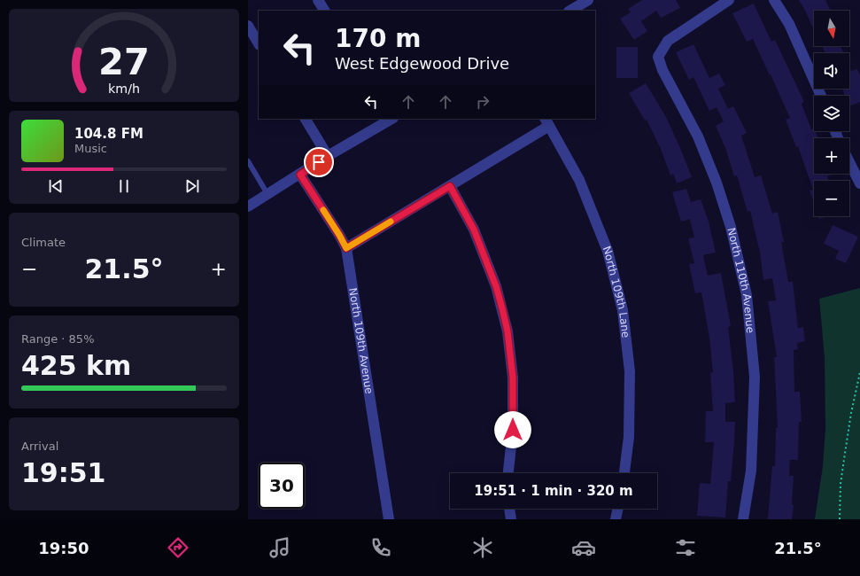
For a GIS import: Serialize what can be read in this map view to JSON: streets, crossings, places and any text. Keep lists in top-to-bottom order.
{
  "streets": {
    "street": ["North 110th Avenue", "North 109th Lane", "North 109th Avenue"]
  },
  "north": "bottom",
  "page": {
    "map_buttons": ["+", "−"],
    "turn": ["170 m", "West Edgewood Drive"],
    "song": ["104.8 FM", "Music"],
    "tile": [
      "Climate",
      ["Range · 85%", "425 km"],
      ["Arrival", "19:51"]
    ],
    "heat": ["−", "21.5°", "+"],
    "limit": "30",
    "trip": "19:51 · 1 min · 320 m",
    "tabs": ["19:50", "21.5°"],
    "gauge": ["27", "km/h"]
  }
}
